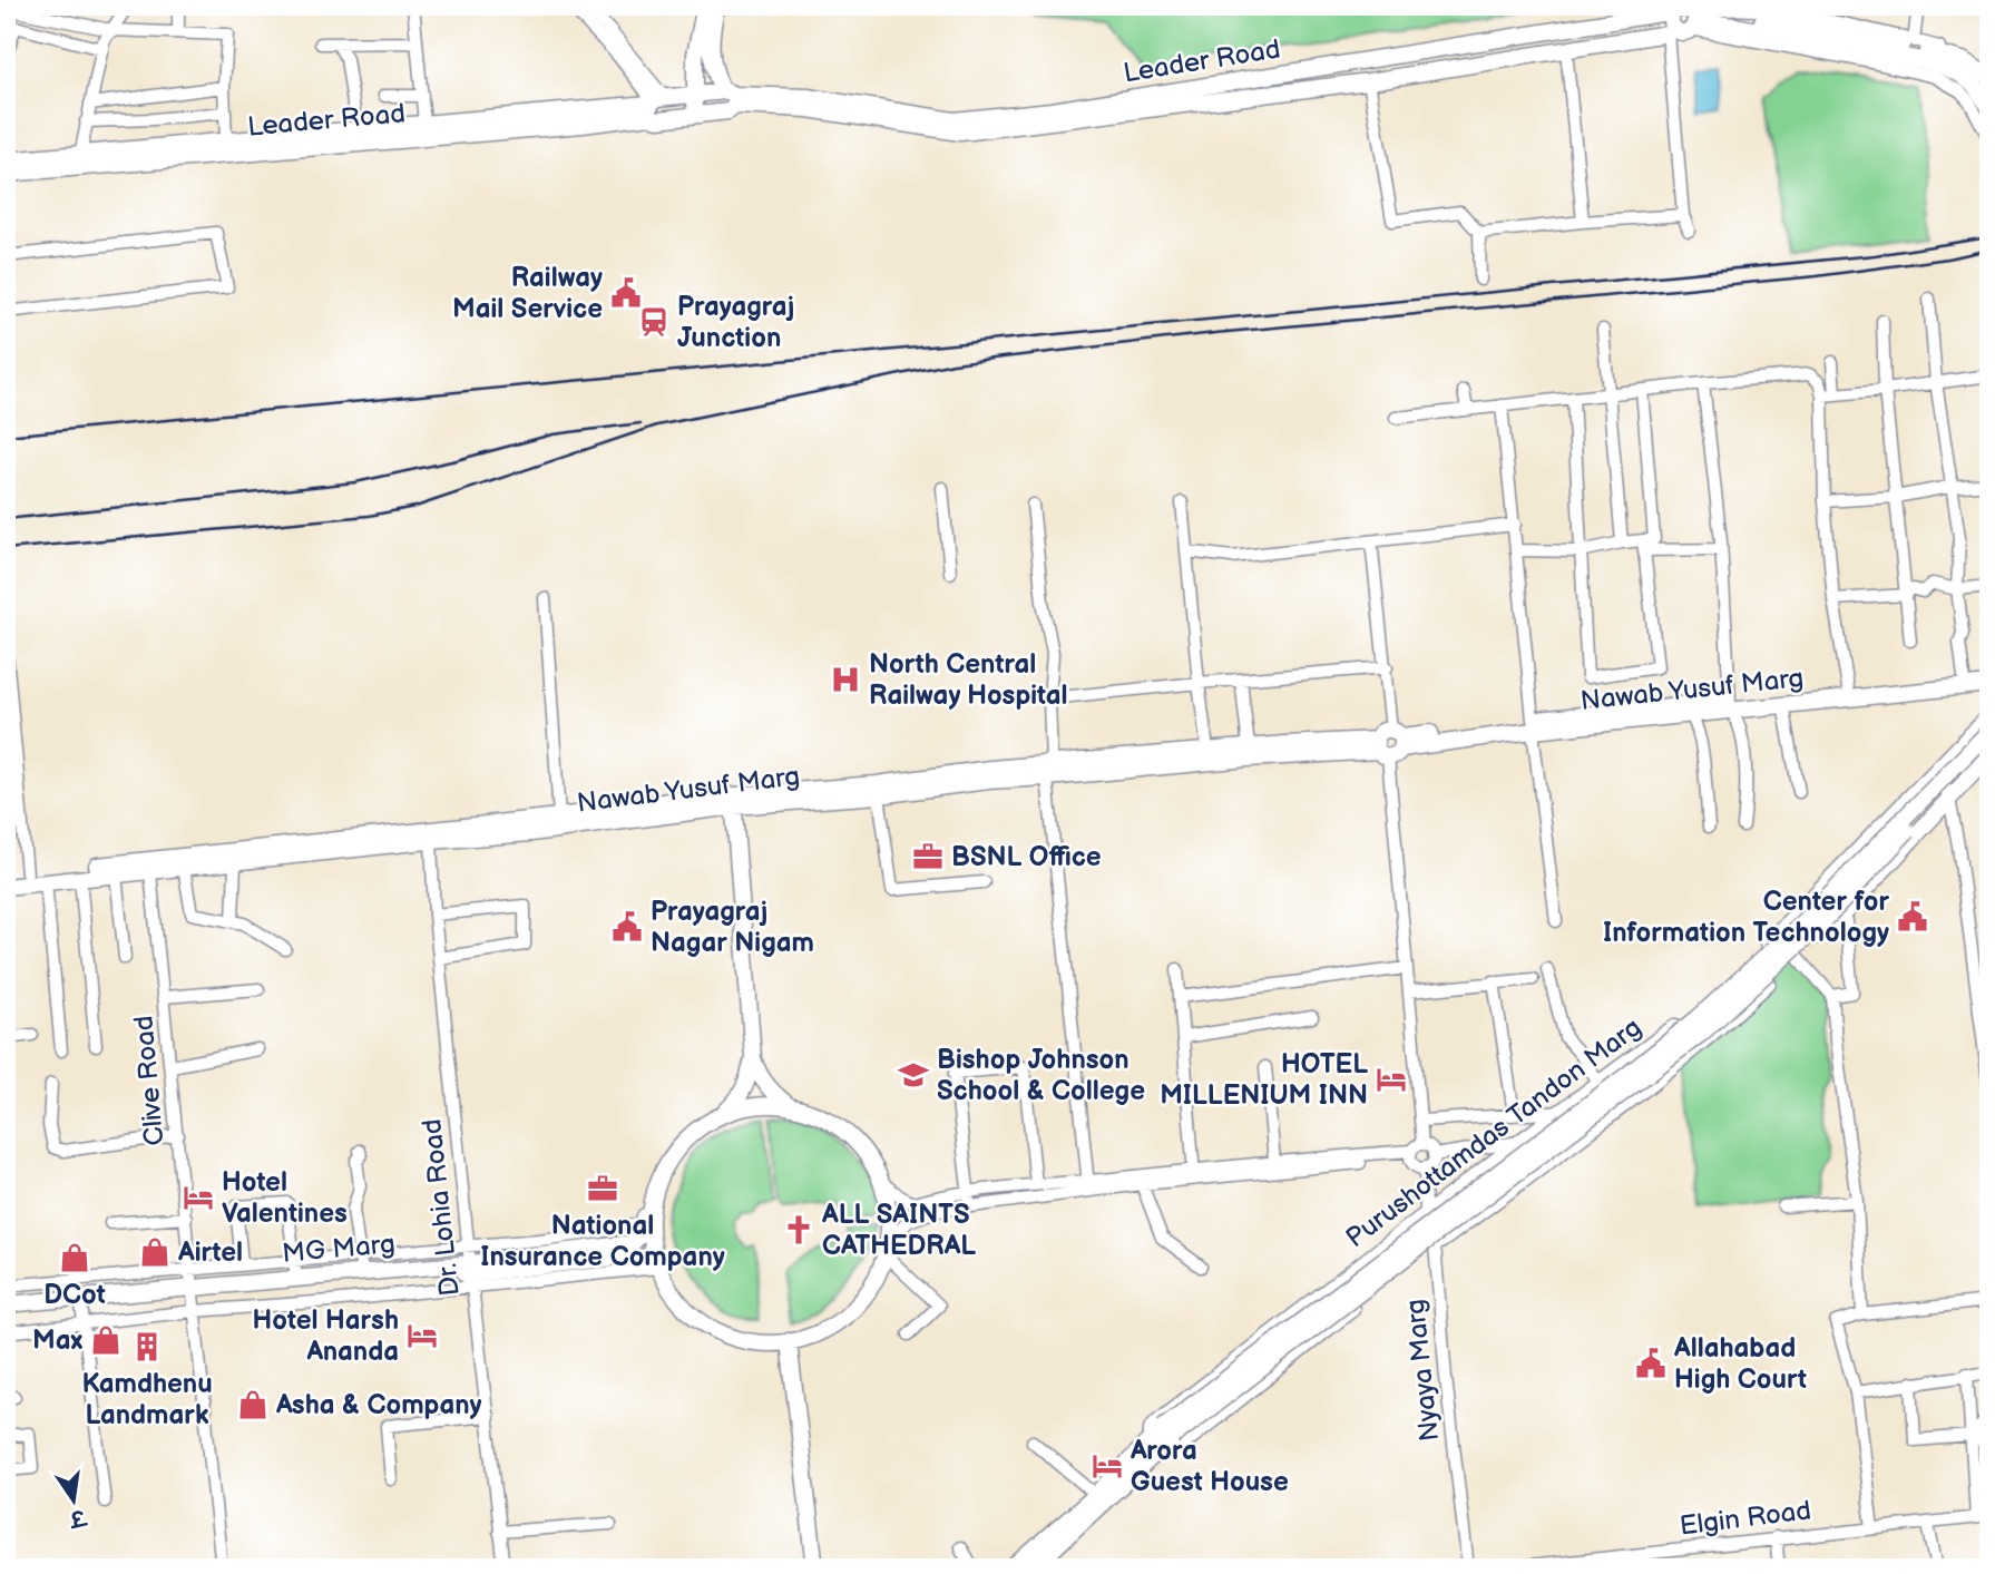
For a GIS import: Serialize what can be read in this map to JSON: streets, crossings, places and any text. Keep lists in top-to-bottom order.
{
  "streets": {
    "main road": [
      "Leader Road",
      "Nawab Yusuf Marg",
      "Purushottamdas Tandon Marg",
      "MG Marg"
    ],
    "street": [
      "Clive Road",
      "Dr. Lohia Road",
      "Nyaya Marg",
      "Elgin Road"
    ]
  },
  "crossings": [
    ["Nawab Yusuf Marg", "Clive Road"],
    ["Nawab Yusuf Marg", "Dr. Lohia Road"],
    ["Clive Road", "MG Marg"],
    ["Purushottamdas Tandon Marg", "Nyaya Marg"],
    ["Dr. Lohia Road", "MG Marg"]
  ],
  "places": {
    "public building": [
      "Railway Mail Service",
      "Center for Information Technology",
      "Prayagraj Nagar Nigam",
      "Allahabad High Court"
    ],
    "station": ["Prayagraj Junction"],
    "hospital": ["North Central Railway Hospital"],
    "office": ["BSNL Office", "National Insurance Company"],
    "school or university": ["Bishop Johnson School & College"],
    "hotel": [
      "HOTEL MILLENIUM INN",
      "Hotel Valentines",
      "Hotel Harsh Ananda",
      "Arora Guest House"
    ],
    "church": ["ALL SAINTS CATHEDRAL"],
    "shop": [
      "Airtel",
      "DCot",
      "Max",
      "Asha & Company"
    ],
    "building": ["Kamdhenu Landmark"]
  },
  "north": "bottom"
}
